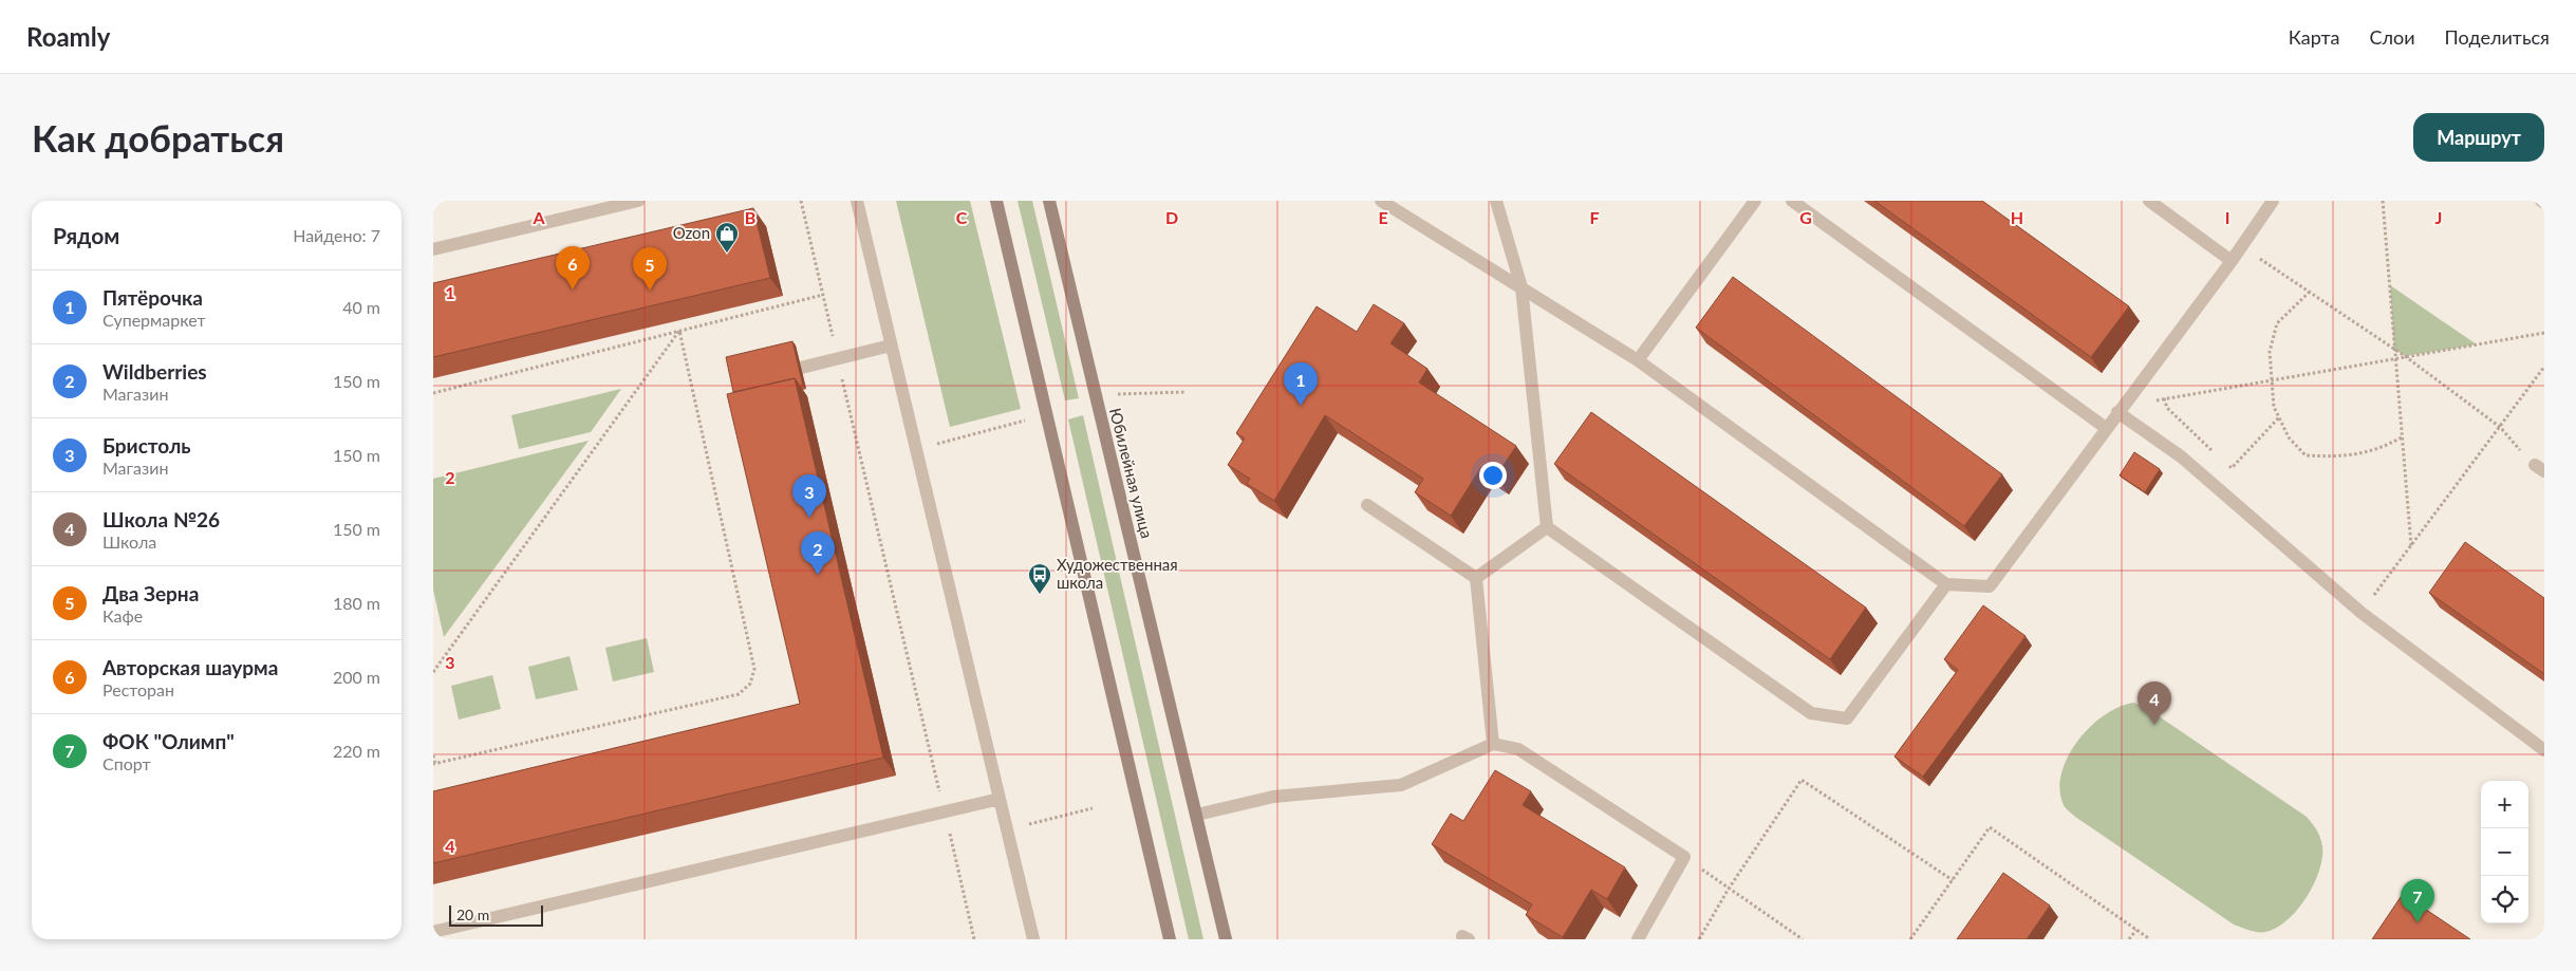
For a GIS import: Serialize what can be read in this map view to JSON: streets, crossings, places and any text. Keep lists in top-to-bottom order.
{
  "streets": {
    "main road": ["Юбилейная улица"]
  },
  "places": {
    "shop": ["Ozon"],
    "bus stop": ["Художественная школа"]
  },
  "scale_bar": "20 m",
  "page": {
    "header": "Roamly",
    "nav": ["Карта", "Слои", "Поделиться"],
    "buttons": "Маршрут",
    "title": "Как добраться",
    "heading": ["Рядом", "Найдено: 7"],
    "pins": [
      "6",
      "5",
      "1",
      "3",
      "2",
      "4",
      "7"
    ],
    "list": [
      {
        "mark": "1",
        "name": "Пятёрочка",
        "note": "Супермаркет",
        "value": "40 m"
      },
      {
        "mark": "2",
        "name": "Wildberries",
        "note": "Магазин",
        "value": "150 m"
      },
      {
        "mark": "3",
        "name": "Бристоль",
        "note": "Магазин",
        "value": "150 m"
      },
      {
        "mark": "4",
        "name": "Школа №26",
        "note": "Школа",
        "value": "150 m"
      },
      {
        "mark": "5",
        "name": "Два Зерна",
        "note": "Кафе",
        "value": "180 m"
      },
      {
        "mark": "6",
        "name": "Авторская шаурма",
        "note": "Ресторан",
        "value": "200 m"
      },
      {
        "mark": "7",
        "name": "ФОК \"Олимп\"",
        "note": "Спорт",
        "value": "220 m"
      }
    ],
    "map_buttons": ["+", "−"],
    "scale": "20 m"
  },
  "grid": {
    "columns": [
      "A",
      "B",
      "C",
      "D",
      "E",
      "F",
      "G",
      "H",
      "I",
      "J"
    ],
    "rows": [
      "1",
      "2",
      "3",
      "4"
    ]
  }
}
